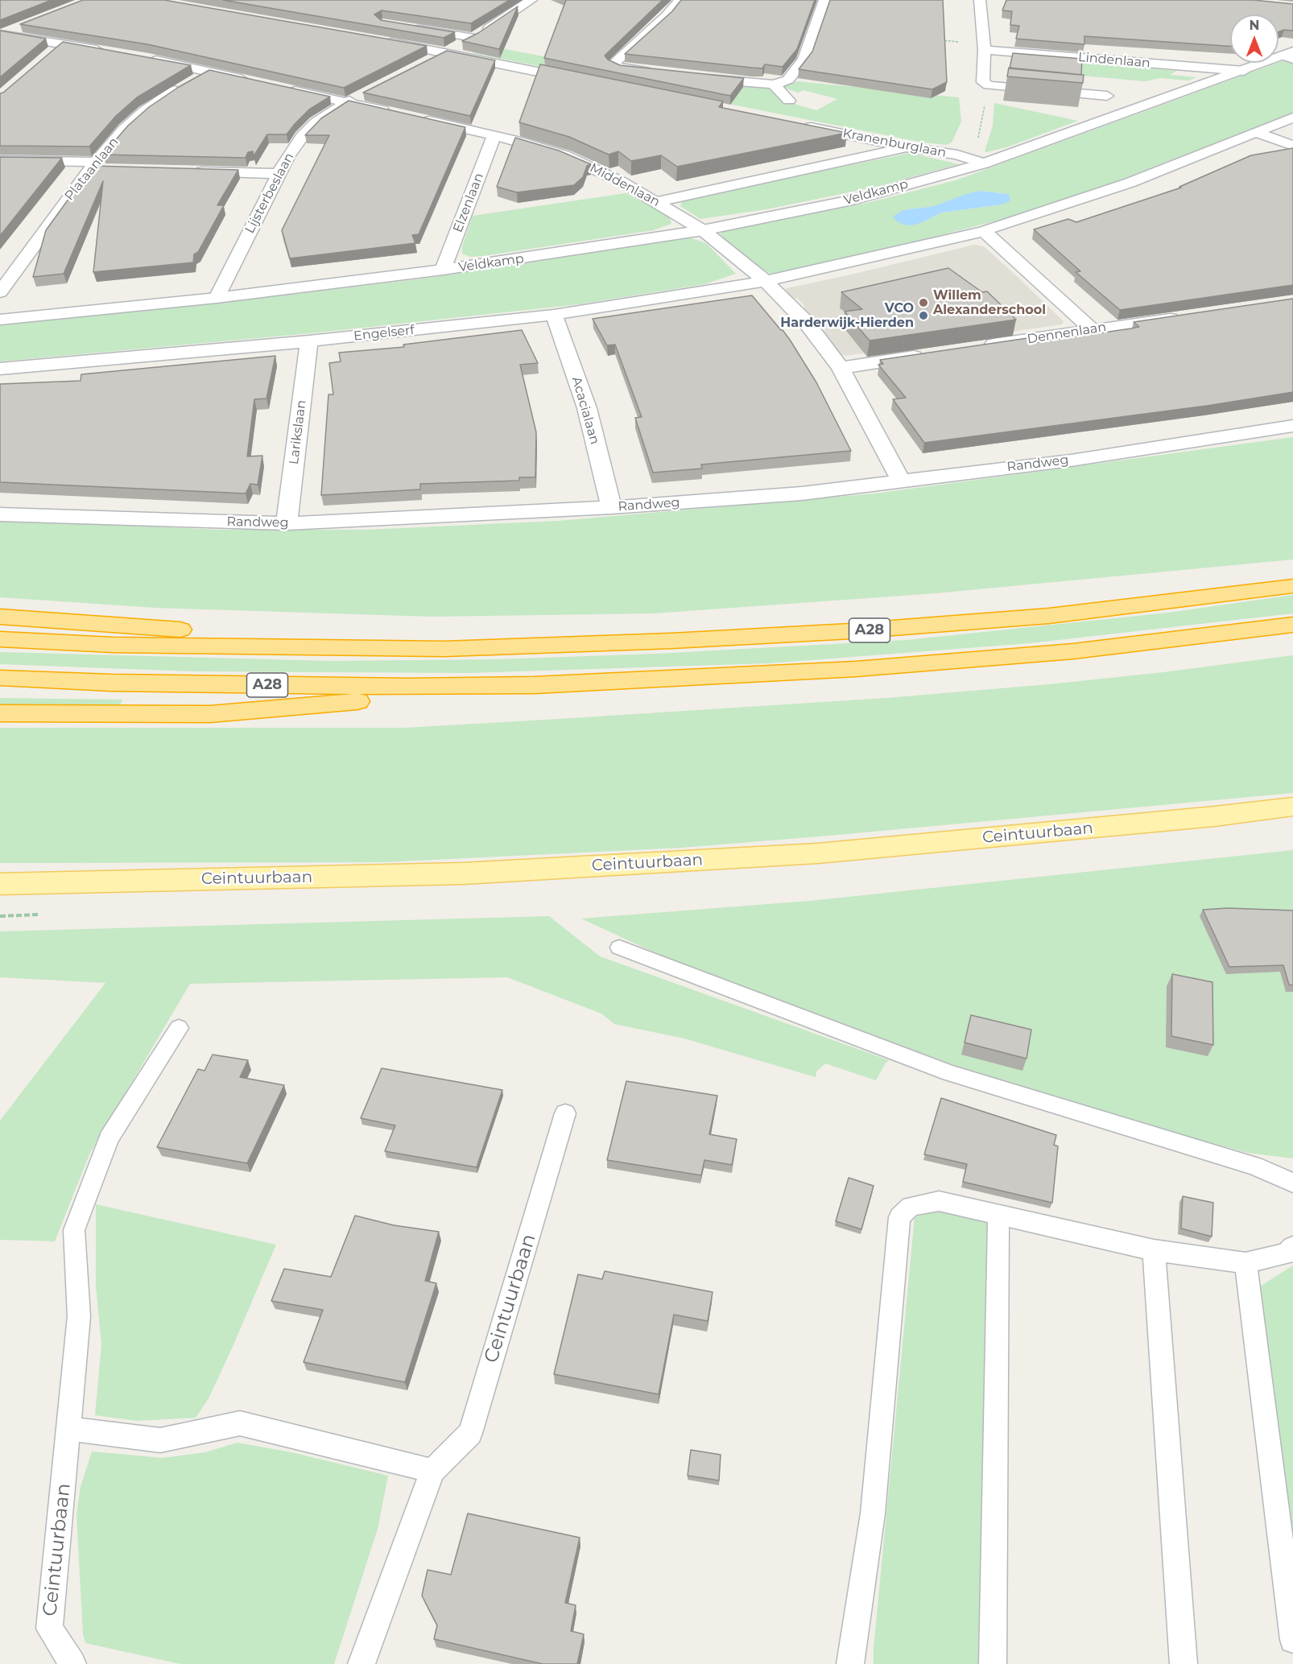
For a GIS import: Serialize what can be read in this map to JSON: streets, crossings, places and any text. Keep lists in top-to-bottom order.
{
  "streets": {
    "highway": ["A28"],
    "main road": ["Ceintuurbaan"],
    "street": [
      "Lindenlaan",
      "Kranenburglaan",
      "Plataanlaan",
      "Middenlaan",
      "Veldkamp",
      "Lijsterbeslaan",
      "Elzenlaan",
      "Engelserf",
      "Dennenlaan",
      "Acacialaan",
      "Larikslaan",
      "Randweg"
    ]
  },
  "crossings": [
    ["Lindenlaan", "Veldkamp"],
    ["Kranenburglaan", "Veldkamp"],
    ["Middenlaan", "Veldkamp"],
    ["Middenlaan", "Elzenlaan"],
    ["Middenlaan", "Engelserf"],
    ["Middenlaan", "Randweg"],
    ["Veldkamp", "Elzenlaan"],
    ["Engelserf", "Acacialaan"],
    ["Engelserf", "Larikslaan"],
    ["Acacialaan", "Randweg"],
    ["Larikslaan", "Randweg"]
  ],
  "places": ["Willem Alexanderschool", "VCO Harderwijk-Hierden"],
  "north": "top"
}
